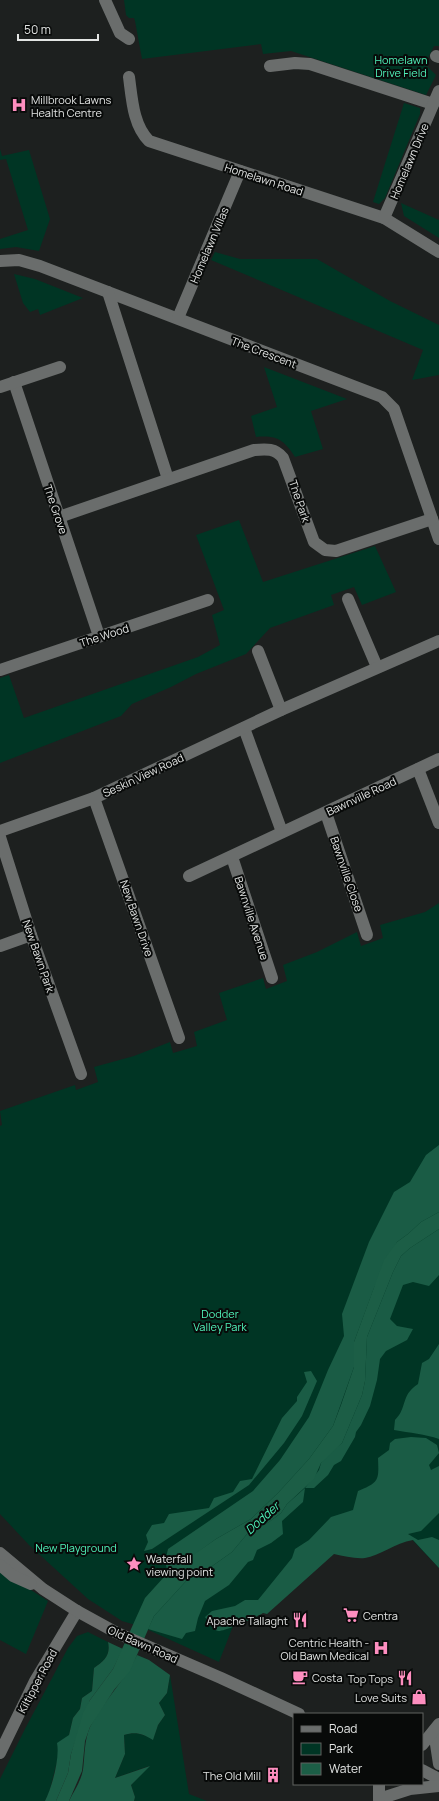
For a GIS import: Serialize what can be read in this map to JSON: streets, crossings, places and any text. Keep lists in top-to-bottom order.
{
  "streets": {
    "street": [
      "Homelawn Drive",
      "Homelawn Road",
      "Homelawn Villas",
      "The Crescent",
      "The Park",
      "The Grove",
      "The Wood",
      "Seskin View Road",
      "Bawnville Road",
      "Bawnville Close",
      "New Bawn Drive",
      "Bawnville Avenue",
      "New Bawn Park",
      "Old Bawn Road",
      "Kiltipper Road"
    ]
  },
  "crossings": [
    ["Homelawn Drive", "Homelawn Road"],
    ["Homelawn Road", "Homelawn Villas"],
    ["Homelawn Villas", "The Crescent"],
    ["The Crescent", "The Park"],
    ["The Park", "The Grove"],
    ["The Grove", "The Wood"],
    ["Seskin View Road", "New Bawn Drive"],
    ["Bawnville Road", "Bawnville Close"],
    ["Bawnville Road", "Bawnville Avenue"],
    ["Old Bawn Road", "Kiltipper Road"]
  ],
  "water": ["Dodder"],
  "parks": ["Homelawn Drive Field", "Dodder Valley Park", "New Playground"],
  "places": {
    "hospital": ["Millbrook Lawns Health Centre", "Centric Health - Old Bawn Medical"],
    "place": ["Waterfall viewing point"],
    "supermarket": ["Centra"],
    "restaurant": ["Apache Tallaght", "Top Tops"],
    "cafe": ["Costa"],
    "shop": ["Love Suits"],
    "building": ["The Old Mill"]
  },
  "legend": ["Road", "Park", "Water"],
  "scale_bar": "50 m"
}
